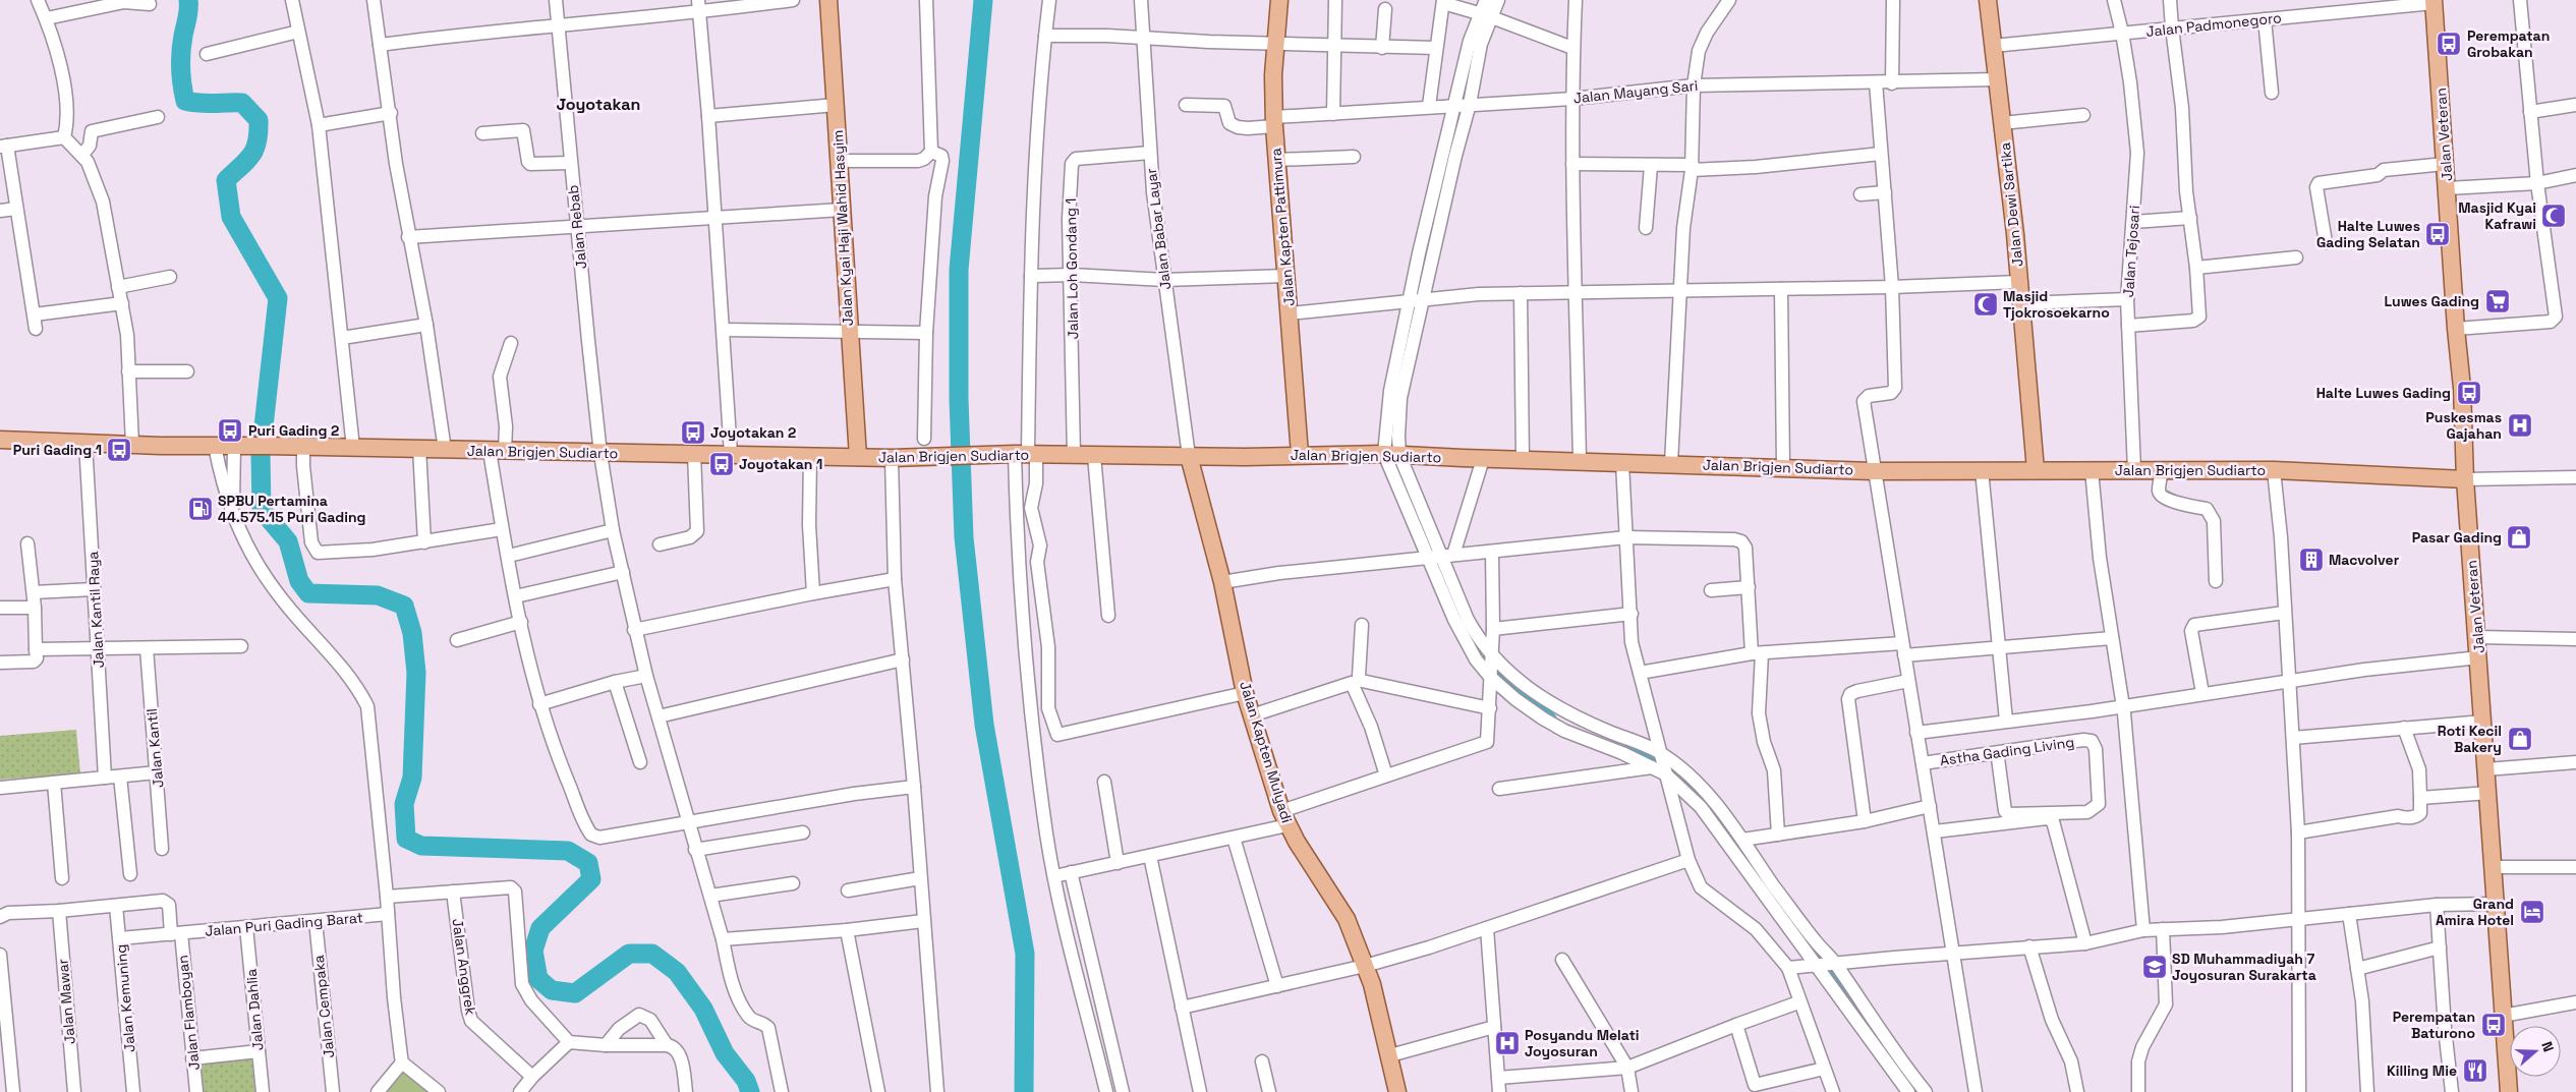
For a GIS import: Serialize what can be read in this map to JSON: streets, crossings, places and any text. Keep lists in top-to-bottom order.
{
  "streets": {
    "main road": [
      "Jalan Veteran",
      "Jalan Dewi Sartika",
      "Jalan Kapten Pattimura",
      "Jalan Kyai Haji Wahid Hasyim",
      "Jalan Brigjen Sudiarto",
      "Jalan Kapten Mulyadi"
    ],
    "street": [
      "Jalan Padmonegoro",
      "Jalan Mayang Sari",
      "Jalan Rebab",
      "Jalan Babar Layar",
      "Jalan Tejosari",
      "Jalan Loh Gondang 1",
      "Jalan Kantil Raya",
      "Jalan Kantil",
      "Astha Gading Living",
      "Jalan Puri Gading Barat",
      "Jalan Anggrek",
      "Jalan Kemuning",
      "Jalan Mawar",
      "Jalan Cempaka",
      "Jalan Dahlia",
      "Jalan Flamboyan"
    ]
  },
  "crossings": [
    ["Jalan Padmonegoro", "Jalan Veteran"],
    ["Jalan Padmonegoro", "Jalan Dewi Sartika"],
    ["Jalan Padmonegoro", "Jalan Tejosari"],
    ["Jalan Mayang Sari", "Jalan Dewi Sartika"],
    ["Jalan Mayang Sari", "Jalan Kapten Pattimura"],
    ["Jalan Veteran", "Jalan Brigjen Sudiarto"],
    ["Jalan Dewi Sartika", "Jalan Brigjen Sudiarto"],
    ["Jalan Rebab", "Jalan Brigjen Sudiarto"],
    ["Jalan Kapten Pattimura", "Jalan Brigjen Sudiarto"],
    ["Jalan Kyai Haji Wahid Hasyim", "Jalan Brigjen Sudiarto"],
    ["Jalan Babar Layar", "Jalan Loh Gondang 1"],
    ["Jalan Babar Layar", "Jalan Brigjen Sudiarto"],
    ["Jalan Babar Layar", "Jalan Kapten Mulyadi"],
    ["Jalan Tejosari", "Jalan Brigjen Sudiarto"],
    ["Jalan Loh Gondang 1", "Jalan Brigjen Sudiarto"],
    ["Jalan Brigjen Sudiarto", "Jalan Kantil Raya"],
    ["Jalan Brigjen Sudiarto", "Jalan Kapten Mulyadi"],
    ["Jalan Puri Gading Barat", "Jalan Kemuning"],
    ["Jalan Puri Gading Barat", "Jalan Cempaka"],
    ["Jalan Puri Gading Barat", "Jalan Dahlia"],
    ["Jalan Puri Gading Barat", "Jalan Flamboyan"],
    ["Jalan Kemuning", "Jalan Flamboyan"]
  ],
  "districts": ["Joyotakan"],
  "places": {
    "bus stop": [
      "Perempatan Grobakan",
      "Halte Luwes Gading Selatan",
      "Halte Luwes Gading",
      "Puri Gading 2",
      "Joyotakan 2",
      "Puri Gading 1",
      "Joyotakan 1",
      "Perempatan Baturono"
    ],
    "mosque": ["Masjid Kyai Kafrawi", "Masjid Tjokrosoekarno"],
    "supermarket": ["Luwes Gading"],
    "hospital": ["Puskesmas Gajahan", "Posyandu Melati Joyosuran"],
    "fuel station": ["SPBU Pertamina 44.575.15 Puri Gading"],
    "shop": ["Pasar Gading", "Roti Kecil Bakery"],
    "building": ["Macvolver"],
    "hotel": ["Grand Amira Hotel"],
    "school or university": ["SD Muhammadiyah 7 Joyosuran Surakarta"],
    "restaurant": ["Killing Mie"]
  },
  "north": "right"
}
